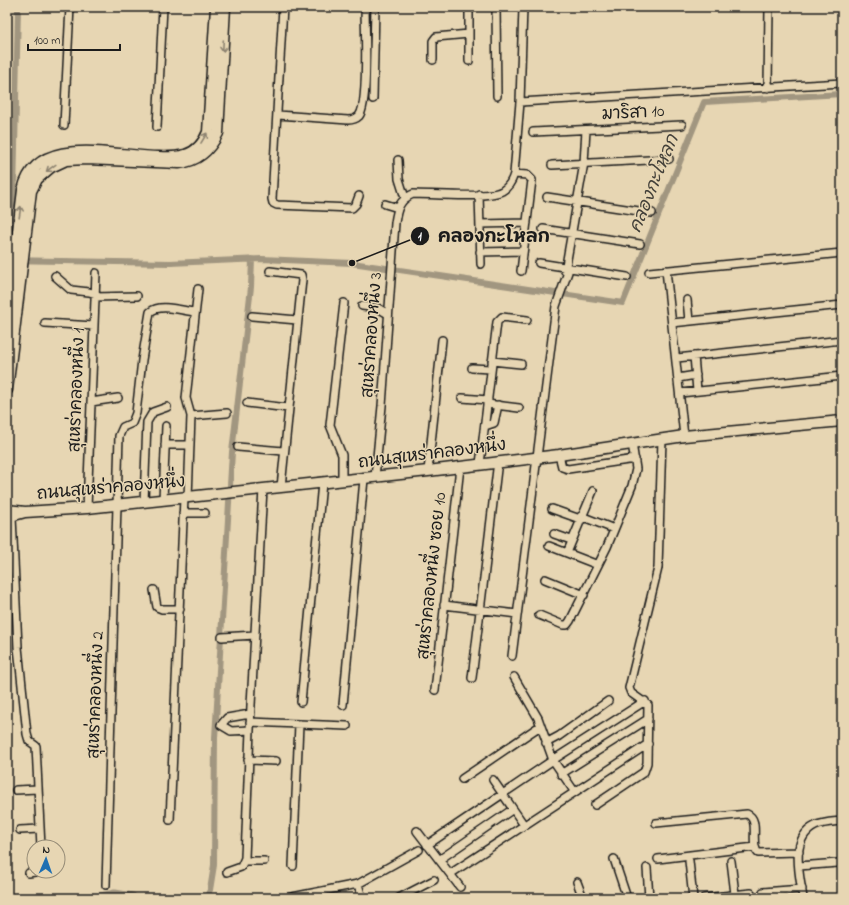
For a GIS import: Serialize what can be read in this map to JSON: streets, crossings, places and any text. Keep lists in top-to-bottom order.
{
  "streets": {
    "street": [
      "มาริสา 10",
      "สุเหร่าคลองหนึ่ง 3",
      "สุเหร่าคลองหนึ่ง 1",
      "ถนนสุเหร่าคลองหนึ่ง",
      "สุเหร่าคลองหนึ่ง ซอย 10",
      "สุเหร่าคลองหนึ่ง 2"
    ]
  },
  "crossings": [
    ["สุเหร่าคลองหนึ่ง 3", "ถนนสุเหร่าคลองหนึ่ง"],
    ["สุเหร่าคลองหนึ่ง 1", "ถนนสุเหร่าคลองหนึ่ง"],
    ["ถนนสุเหร่าคลองหนึ่ง", "สุเหร่าคลองหนึ่ง ซอย 10"],
    ["ถนนสุเหร่าคลองหนึ่ง", "สุเหร่าคลองหนึ่ง 2"]
  ],
  "water": ["คลองกะโหลก"],
  "places": ["คลองกะโหลก"],
  "scale_bar": "100 m",
  "north": "top"
}
